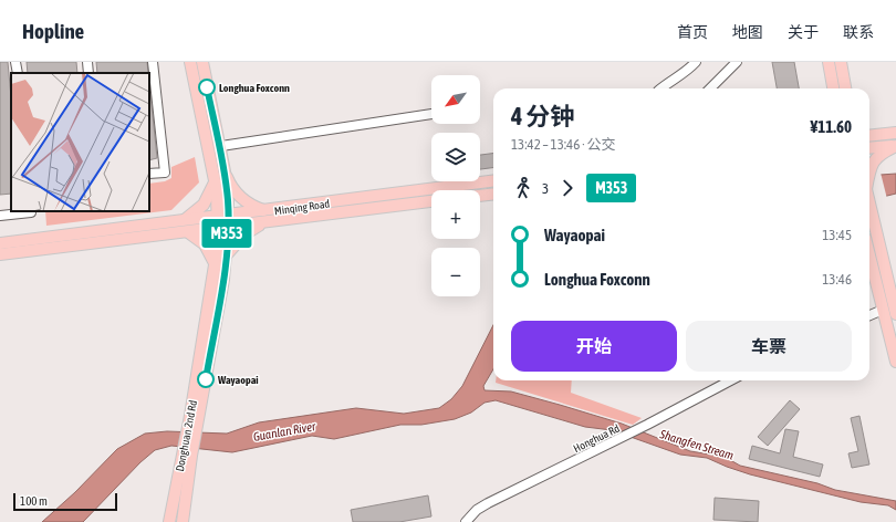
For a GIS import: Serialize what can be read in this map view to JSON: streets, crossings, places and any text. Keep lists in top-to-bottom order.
{
  "streets": {
    "main road": ["Minqing Road", "Donghuan 2nd Rd"],
    "street": ["Honghua Rd"]
  },
  "crossings": [
    ["Minqing Road", "Donghuan 2nd Rd"]
  ],
  "water": ["Guanlan River", "Shangfen Stream"],
  "places": ["Longhua Foxconn", "Wayaopai"],
  "lines": ["bus line M353"],
  "scale_bar": "100 m",
  "north": "bottom left",
  "page": {
    "header": "Hopline",
    "nav": [
      "首页",
      "地图",
      "关于",
      "联系"
    ],
    "on_map": "M353",
    "map_buttons": ["+", "−"],
    "heading": ["4 分钟", "13:42 – 13:46 · 公交", "¥11.60"],
    "legs": ["3", "M353"],
    "list": [
      {
        "name": "Wayaopai",
        "value": "13:45"
      },
      {
        "name": "Longhua Foxconn",
        "value": "13:46"
      }
    ],
    "buttons": ["开始", "车票"],
    "scale": "100 m"
  }
}
